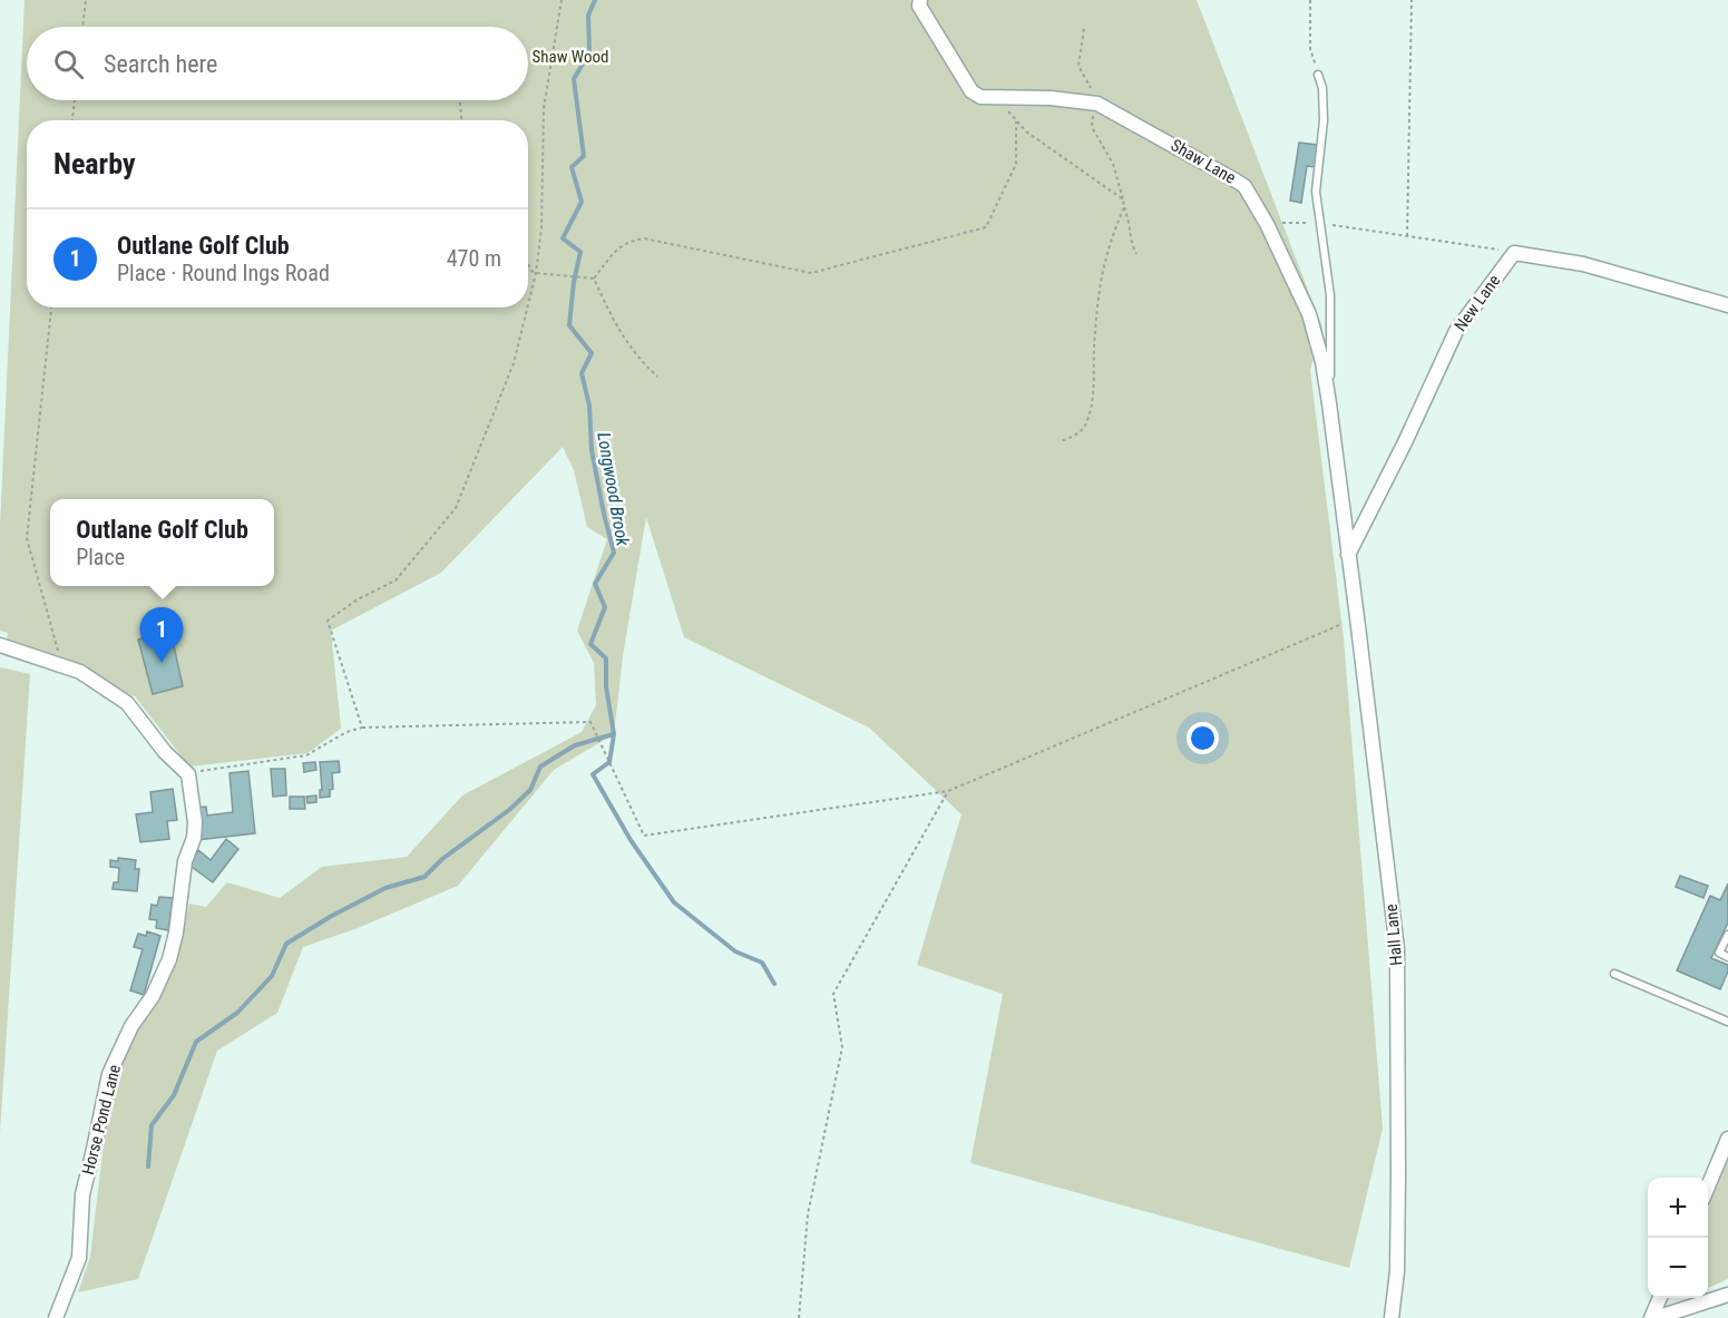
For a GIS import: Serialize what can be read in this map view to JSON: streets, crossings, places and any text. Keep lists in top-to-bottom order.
{
  "streets": {
    "street": [
      "Shaw Lane",
      "New Lane",
      "Hall Lane",
      "Horse Pond Lane"
    ]
  },
  "crossings": [
    ["Shaw Lane", "New Lane"],
    ["Shaw Lane", "Hall Lane"],
    ["New Lane", "Hall Lane"]
  ],
  "water": ["Longwood Brook"],
  "parks": ["Shaw Wood"],
  "page": {
    "search": "Search here",
    "heading": "Nearby",
    "list": [
      {
        "mark": "1",
        "name": "Outlane Golf Club",
        "note": "Place · Round Ings Road",
        "value": "470 m"
      }
    ],
    "popup": ["Outlane Golf Club", "Place"],
    "pins": "1",
    "map_buttons": ["+", "−"]
  }
}
